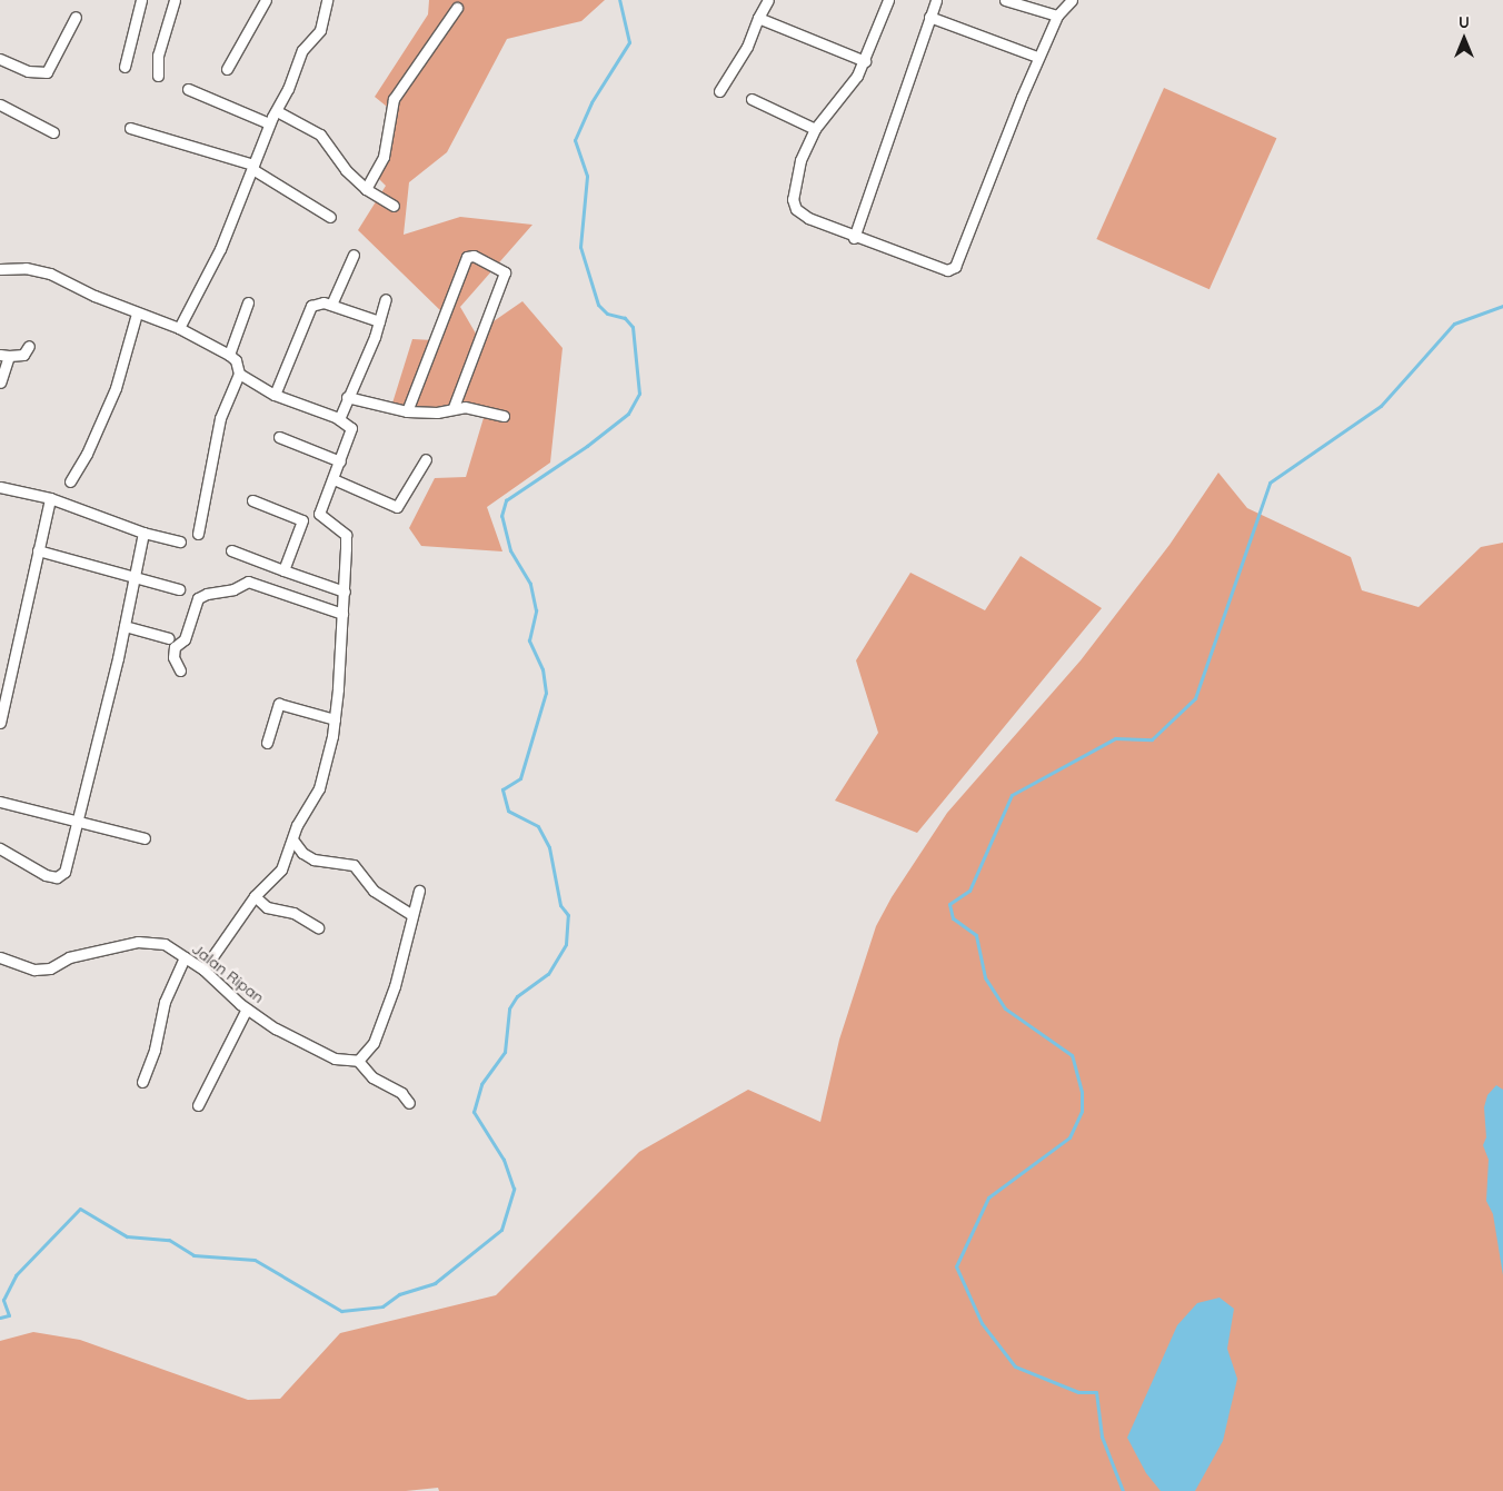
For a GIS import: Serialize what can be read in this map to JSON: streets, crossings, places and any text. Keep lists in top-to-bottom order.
{
  "streets": {
    "street": ["Jalan Ripan"]
  },
  "north": "top"
}
